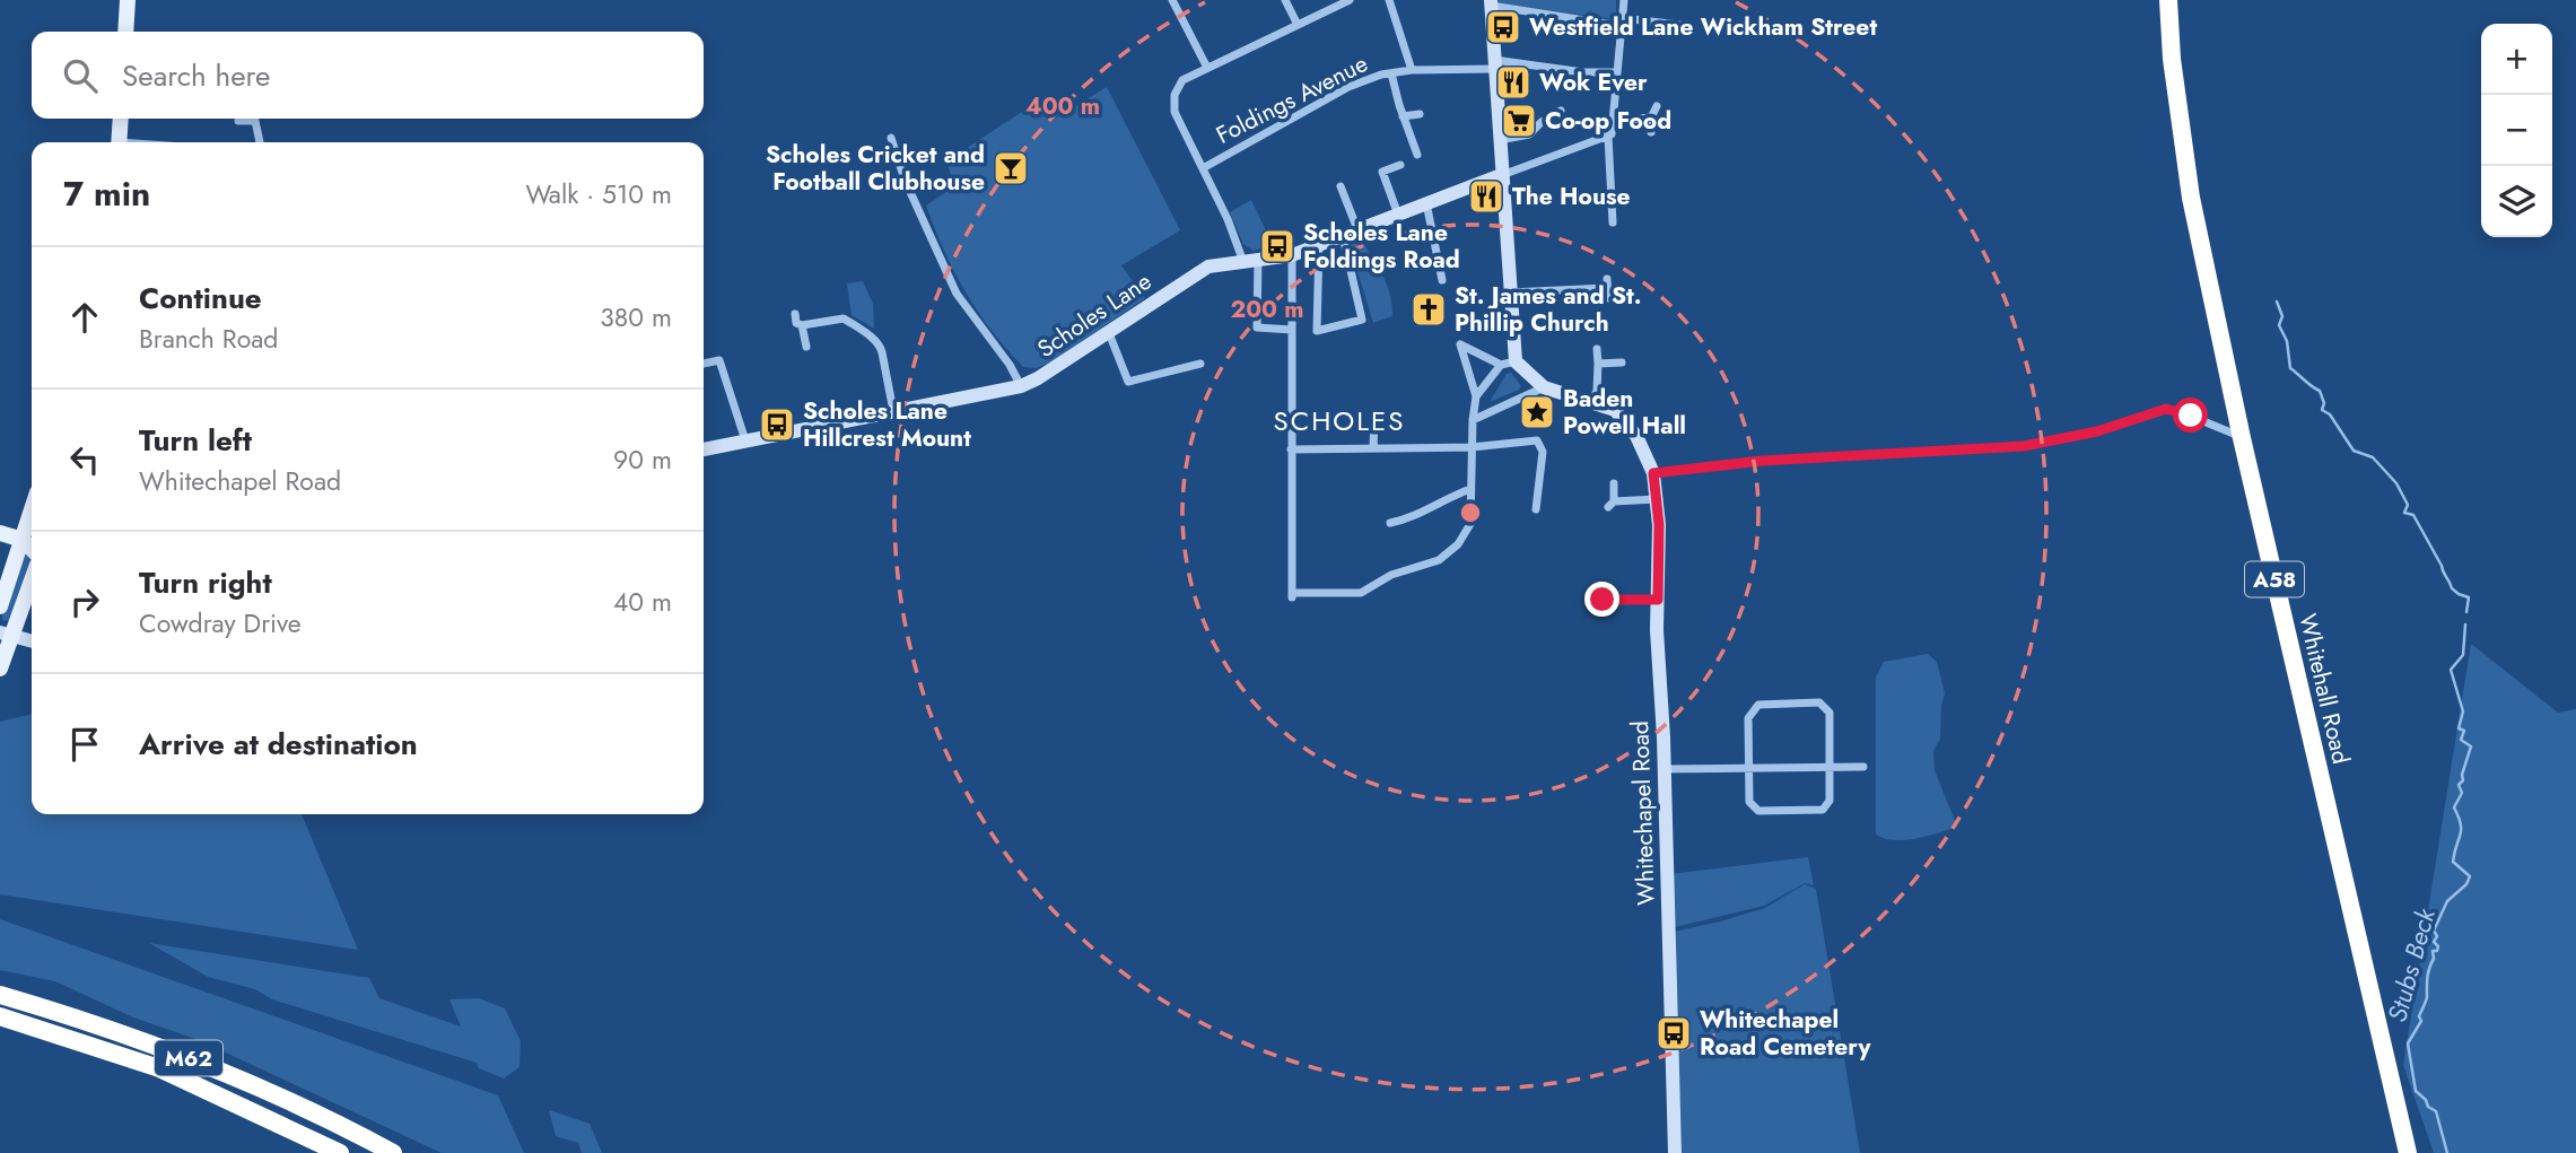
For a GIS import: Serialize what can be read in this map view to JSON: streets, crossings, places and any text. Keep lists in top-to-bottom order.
{
  "streets": {
    "highway": ["A58", "Whitehall Road", "M62"],
    "main road": ["Scholes Lane", "Whitechapel Road"],
    "street": ["Foldings Avenue"]
  },
  "districts": ["SCHOLES"],
  "water": ["Stubs Beck"],
  "places": {
    "bus stop": [
      "Westfield Lane Wickham Street",
      "Scholes Lane Foldings Road",
      "Scholes Lane Hillcrest Mount",
      "Whitechapel Road Cemetery"
    ],
    "restaurant": ["Wok Ever", "The House"],
    "supermarket": ["Co-op Food"],
    "bar": ["Scholes Cricket and Football Clubhouse"],
    "church": ["St. James and St. Phillip Church"],
    "place": ["Baden Powell Hall"]
  },
  "page": {
    "map_buttons": ["+", "−"],
    "search": "Search here",
    "heading": ["7 min", "Walk · 510 m"],
    "list": [
      ["Continue", "Branch Road", "380 m"],
      ["Turn left", "Whitechapel Road", "90 m"],
      ["Turn right", "Cowdray Drive", "40 m"],
      "Arrive at destination"
    ]
  },
  "rings": ["400 m", "200 m"]
}
